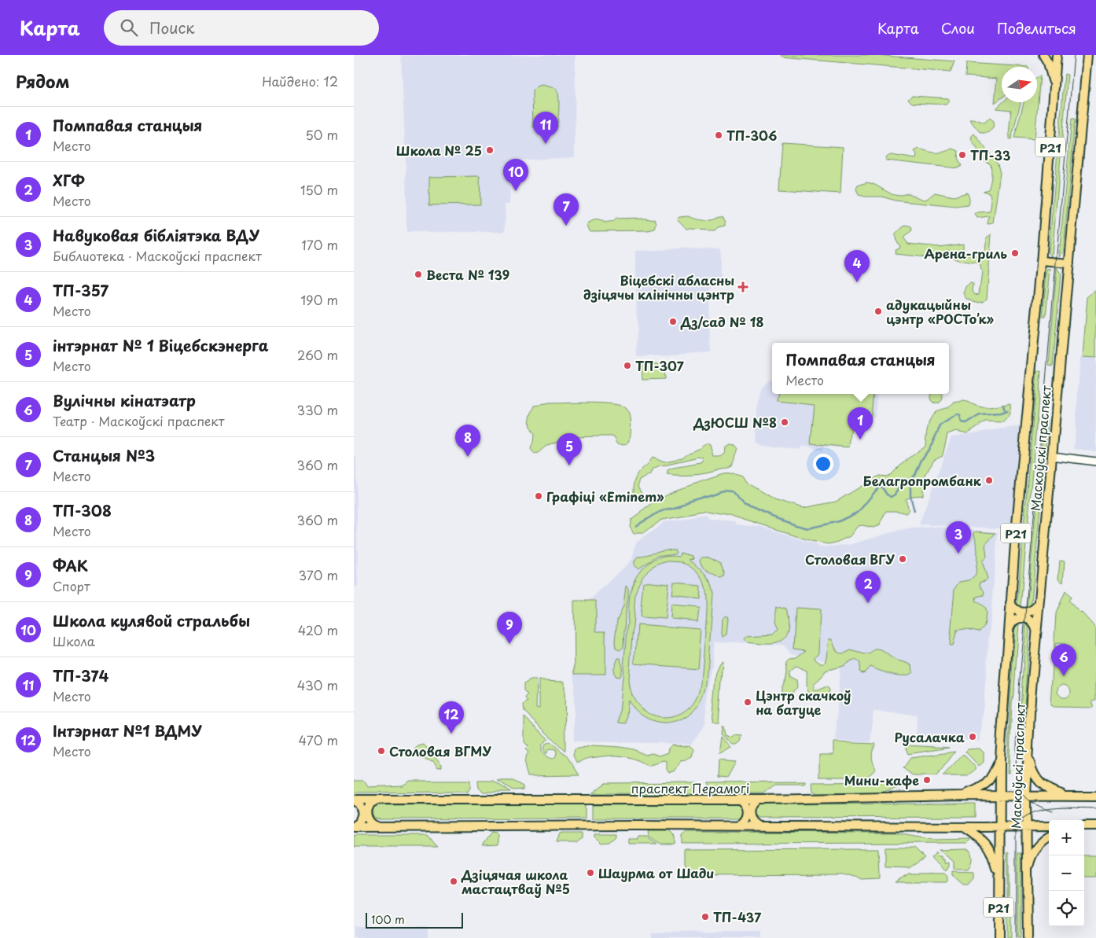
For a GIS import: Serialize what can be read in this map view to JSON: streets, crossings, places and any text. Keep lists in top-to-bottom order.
{
  "streets": {
    "main road": ["Р21", "Маскоўскі праспект", "праспект Перамогі"]
  },
  "crossings": [
    ["Маскоўскі праспект", "праспект Перамогі"]
  ],
  "places": {
    "other": [
      "ТП-306",
      "Школа № 25",
      "ТП-33",
      "Арена-гриль",
      "Веста № 139",
      "адукацыйны цэнтр «РОСТоʼк»",
      "Дз/сад № 18",
      "ТП-307",
      "ДзЮСШ №8",
      "Белагропромбанк",
      "Графіці «Eminem»",
      "Столовая ВГУ",
      "Цэнтр скачкоў на батуце",
      "Русалачка",
      "Столовая ВГМУ",
      "Мини-кафе",
      "Шаурма от Шади",
      "Дзіцячая школа мастацтваў №5",
      "ТП-437"
    ],
    "health": ["Віцебскі абласны дзіцячы клінічны цэнтр"]
  },
  "scale_bar": "100 m",
  "north": "right",
  "page": {
    "header": "Карта",
    "search": "Поиск",
    "nav": ["Карта", "Слои", "Поделиться"],
    "heading": ["Рядом", "Найдено: 12"],
    "list": [
      {
        "mark": "1",
        "name": "Помпавая станцыя",
        "note": "Место",
        "value": "50 m"
      },
      {
        "mark": "2",
        "name": "ХГФ",
        "note": "Место",
        "value": "150 m"
      },
      {
        "mark": "3",
        "name": "Навуковая бібліятэка ВДУ",
        "note": "Библиотека · Маскоўскі праспект",
        "value": "170 m"
      },
      {
        "mark": "4",
        "name": "ТП-357",
        "note": "Место",
        "value": "190 m"
      },
      {
        "mark": "5",
        "name": "інтэрнат № 1 Віцебскэнерга",
        "note": "Место",
        "value": "260 m"
      },
      {
        "mark": "6",
        "name": "Вулічны кінатэатр",
        "note": "Театр · Маскоўскі праспект",
        "value": "330 m"
      },
      {
        "mark": "7",
        "name": "Станцыя №3",
        "note": "Место",
        "value": "360 m"
      },
      {
        "mark": "8",
        "name": "ТП-308",
        "note": "Место",
        "value": "360 m"
      },
      {
        "mark": "9",
        "name": "ФАК",
        "note": "Спорт",
        "value": "370 m"
      },
      {
        "mark": "10",
        "name": "Школа кулявой стральбы",
        "note": "Школа",
        "value": "420 m"
      },
      {
        "mark": "11",
        "name": "ТП-374",
        "note": "Место",
        "value": "430 m"
      },
      {
        "mark": "12",
        "name": "Інтэрнат №1 ВДМУ",
        "note": "Место",
        "value": "470 m"
      }
    ],
    "pins": [
      "11",
      "10",
      "7",
      "4",
      "1",
      "8",
      "5",
      "3",
      "2",
      "9",
      "6",
      "12"
    ],
    "popup": ["Помпавая станцыя", "Место"],
    "map_buttons": ["+", "−"],
    "scale": "100 m"
  }
}
